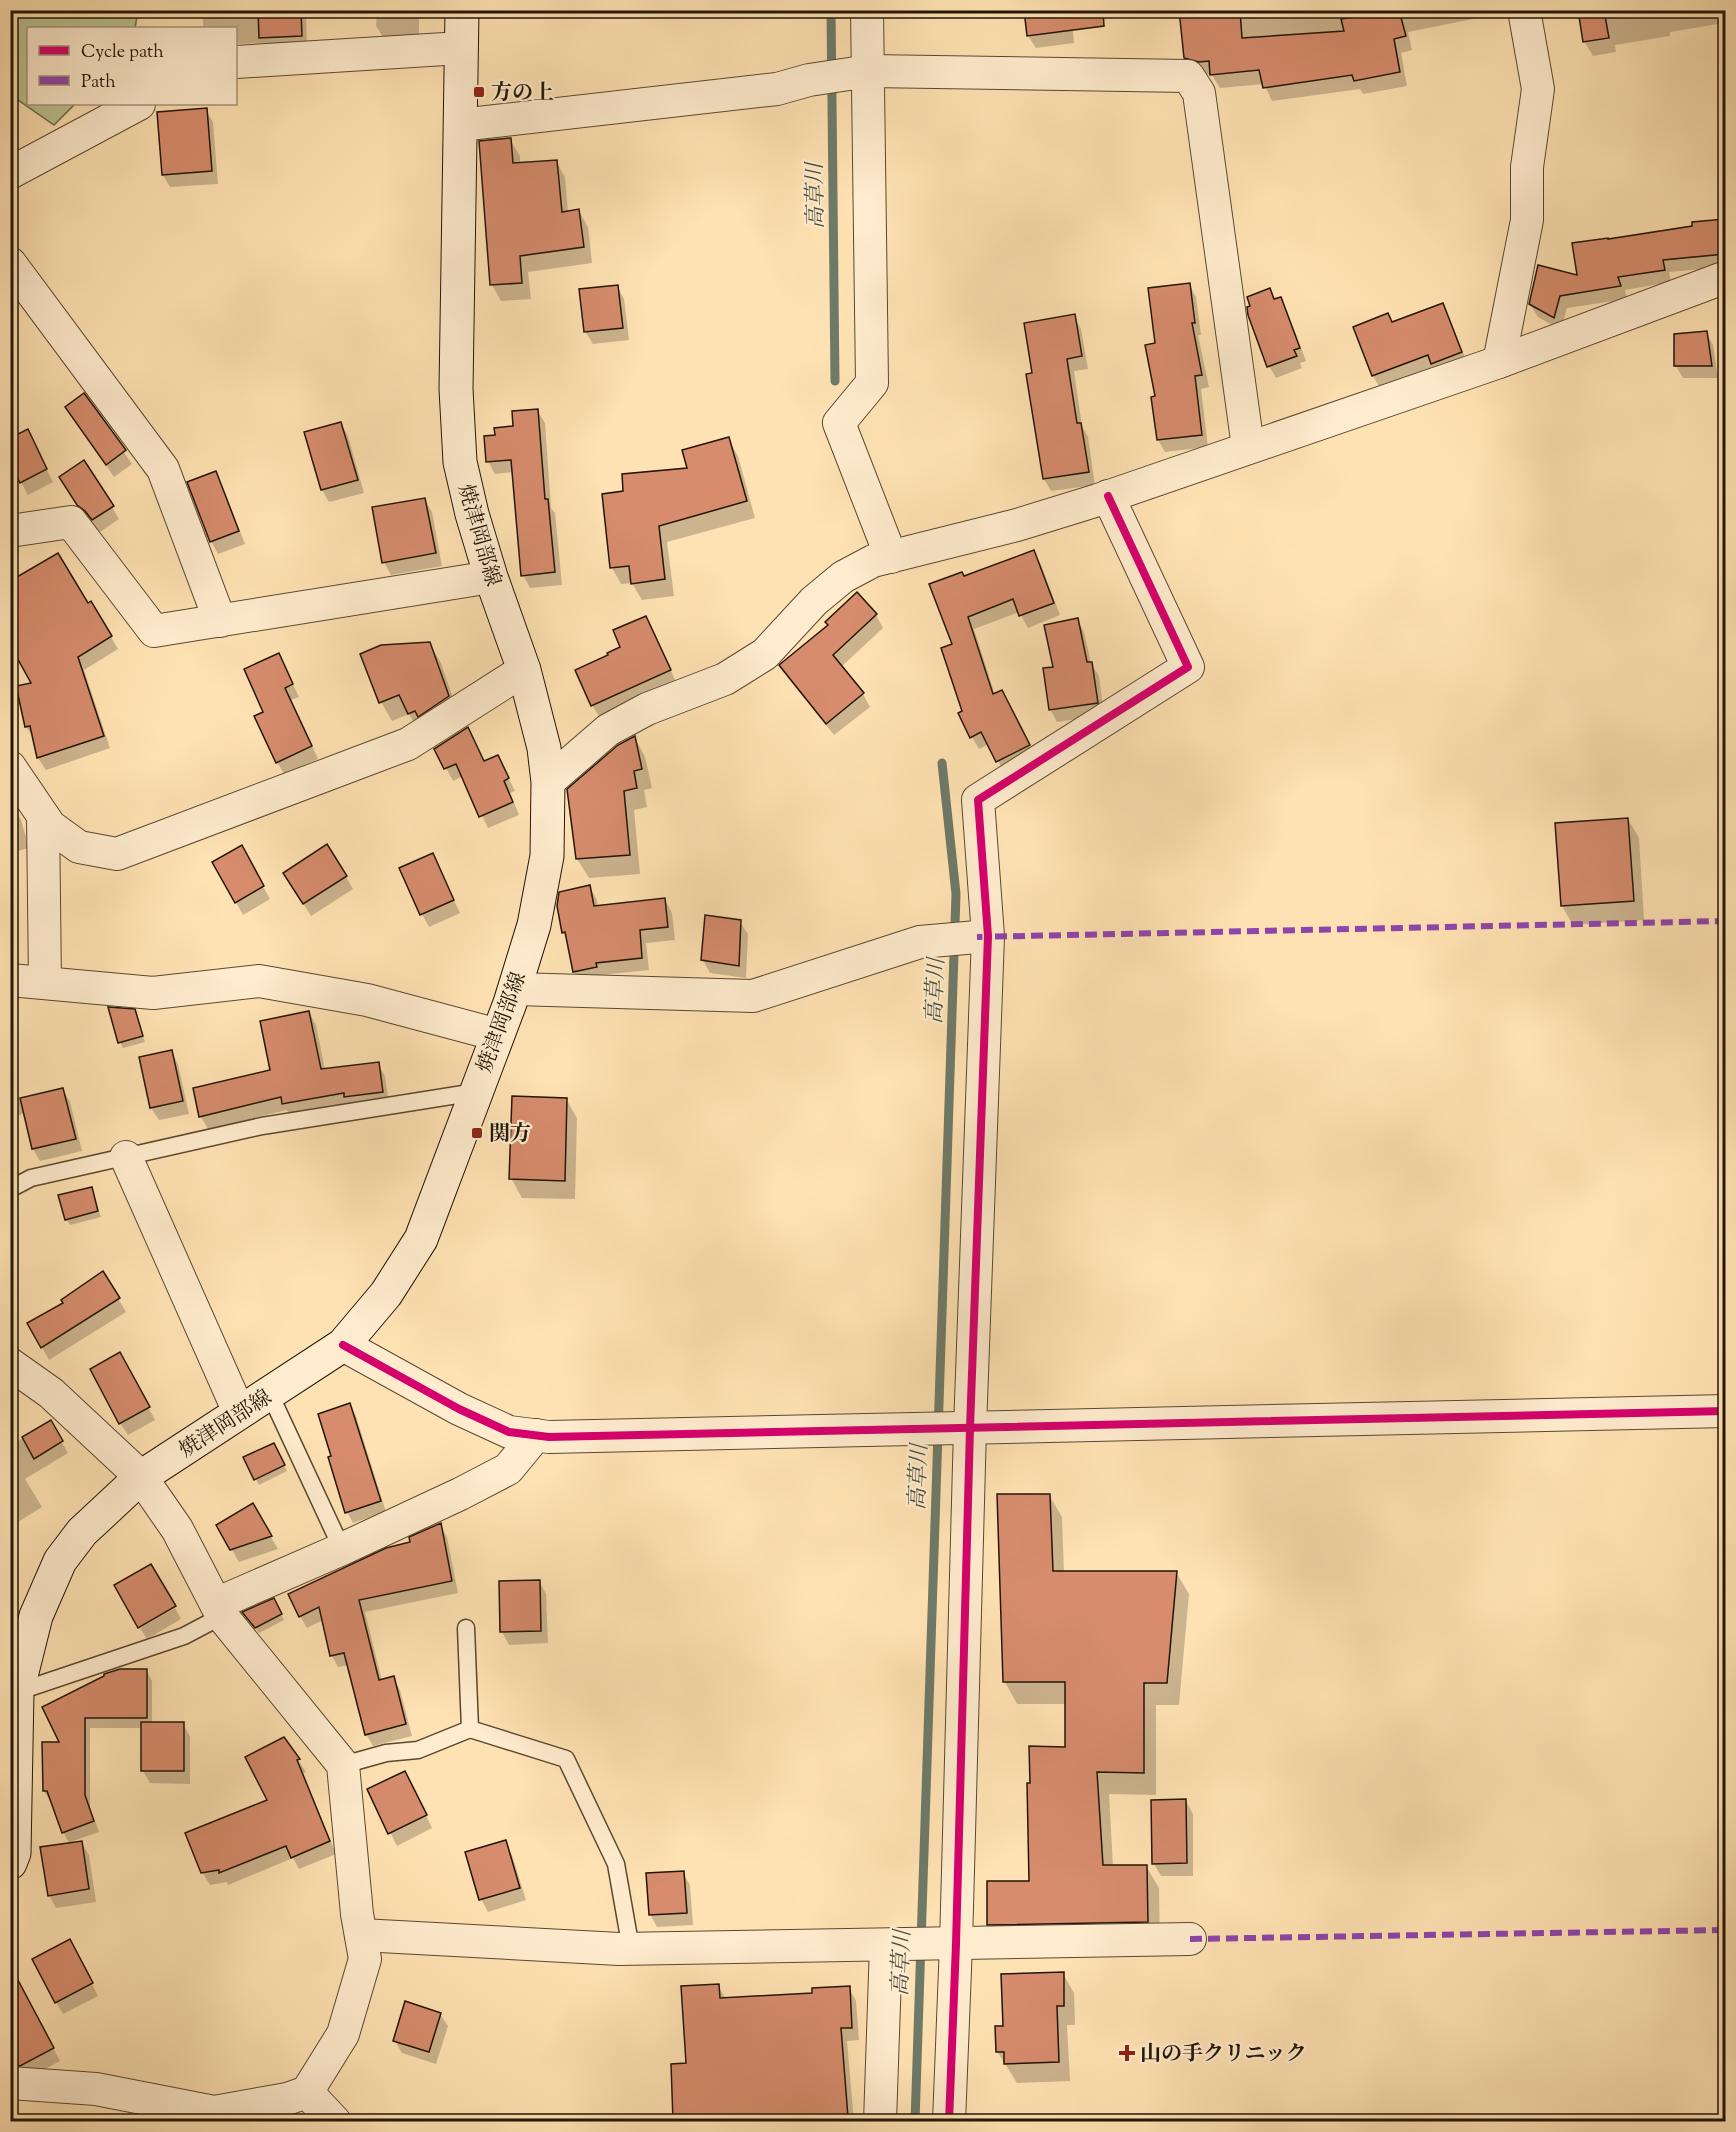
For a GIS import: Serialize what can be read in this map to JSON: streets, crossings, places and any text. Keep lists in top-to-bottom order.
{
  "streets": {
    "main road": ["焼津岡部線"]
  },
  "water": ["高草川"],
  "places": {
    "transit": ["方の上", "関方"],
    "health": ["山の手クリニック"]
  },
  "legend": ["Cycle path", "Path"]
}
